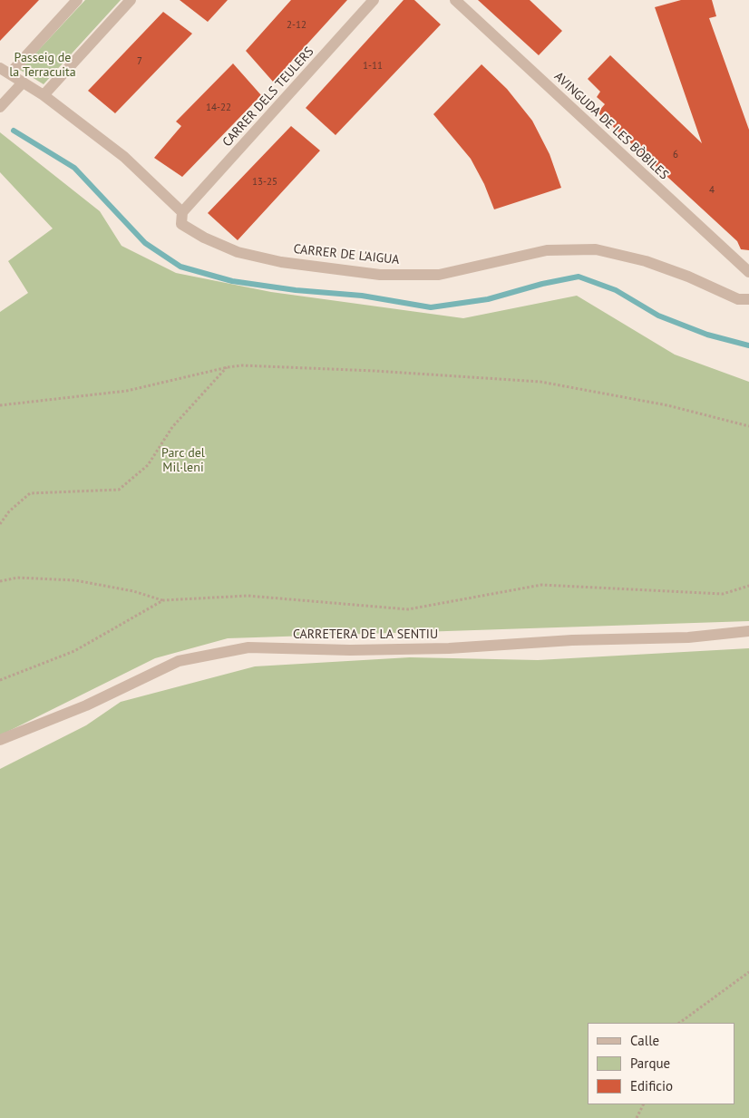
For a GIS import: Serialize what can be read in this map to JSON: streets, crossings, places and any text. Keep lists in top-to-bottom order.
{
  "streets": {
    "street": [
      "CARRER DELS TEULERS",
      "AVINGUDA DE LES BÒBILES",
      "CARRER DE L'AIGUA",
      "CARRETERA DE LA SENTIU"
    ]
  },
  "crossings": [
    ["CARRER DELS TEULERS", "CARRER DE L'AIGUA"]
  ],
  "parks": ["Passeig de la Terracuita", "Parc del Mil·leni"],
  "house_numbers": [
    "2-12",
    "7",
    "1-11",
    "14-22",
    "6",
    "13-25",
    "4"
  ],
  "legend": ["Calle", "Parque", "Edificio"]
}
